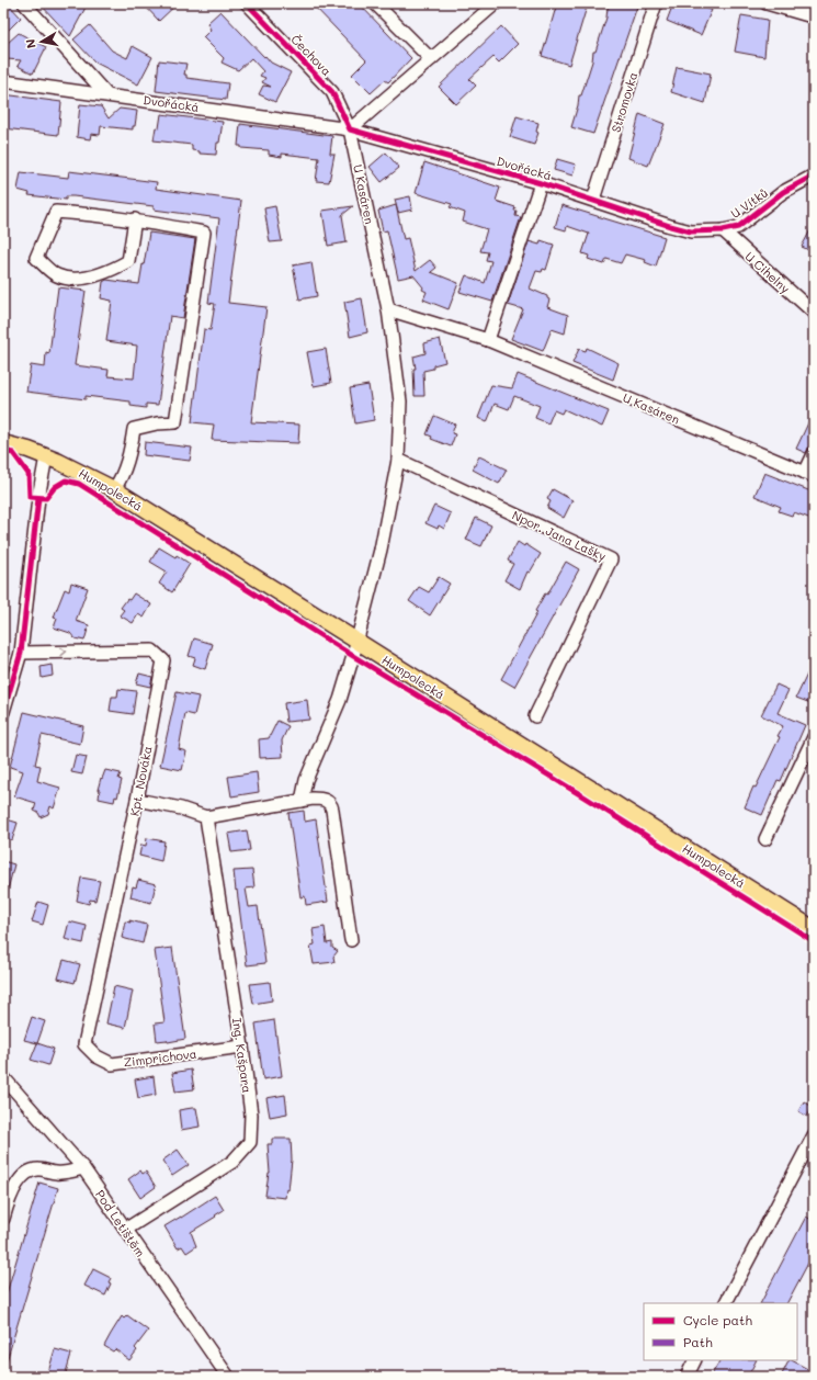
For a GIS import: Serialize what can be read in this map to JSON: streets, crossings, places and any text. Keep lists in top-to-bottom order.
{
  "streets": {
    "main road": ["Humpolecká"],
    "street": [
      "Čechova",
      "Stromovka",
      "Dvořácká",
      "U Kasáren",
      "U Vítků",
      "U Cihelny",
      "Npor. Jana Lašky",
      "Kpt. Nováka",
      "Ing. Kašpara",
      "Zimprichova",
      "Pod Letištěm"
    ]
  },
  "crossings": [
    ["Čechova", "Dvořácká"],
    ["Čechova", "U Kasáren"],
    ["Stromovka", "Dvořácká"],
    ["Dvořácká", "U Kasáren"],
    ["Dvořácká", "U Vítků"],
    ["U Kasáren", "Humpolecká"],
    ["U Kasáren", "Npor. Jana Lašky"],
    ["U Vítků", "U Cihelny"],
    ["Kpt. Nováka", "Zimprichova"],
    ["Ing. Kašpara", "Zimprichova"],
    ["Ing. Kašpara", "Pod Letištěm"]
  ],
  "legend": ["Cycle path", "Path"],
  "north": "left"
}
